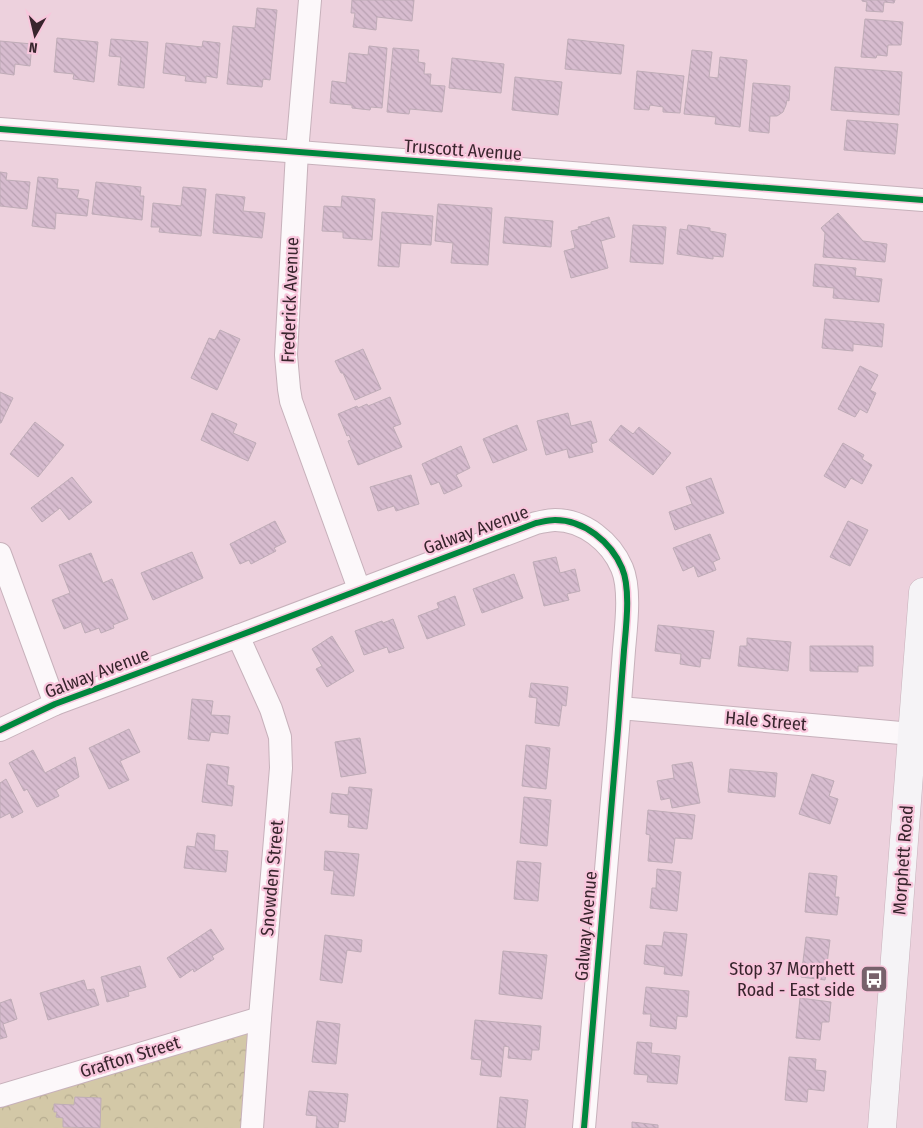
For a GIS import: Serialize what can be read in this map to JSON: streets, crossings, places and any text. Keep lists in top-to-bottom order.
{
  "streets": {
    "main road": ["Morphett Road"],
    "street": [
      "Truscott Avenue",
      "Frederick Avenue",
      "Galway Avenue",
      "Hale Street",
      "Snowden Street",
      "Grafton Street"
    ]
  },
  "crossings": [
    ["Truscott Avenue", "Frederick Avenue"],
    ["Frederick Avenue", "Galway Avenue"],
    ["Galway Avenue", "Hale Street"],
    ["Galway Avenue", "Snowden Street"],
    ["Hale Street", "Morphett Road"],
    ["Snowden Street", "Grafton Street"]
  ],
  "places": {
    "bus stop": ["Stop 37 Morphett Road - East side"]
  },
  "north": "bottom"
}
